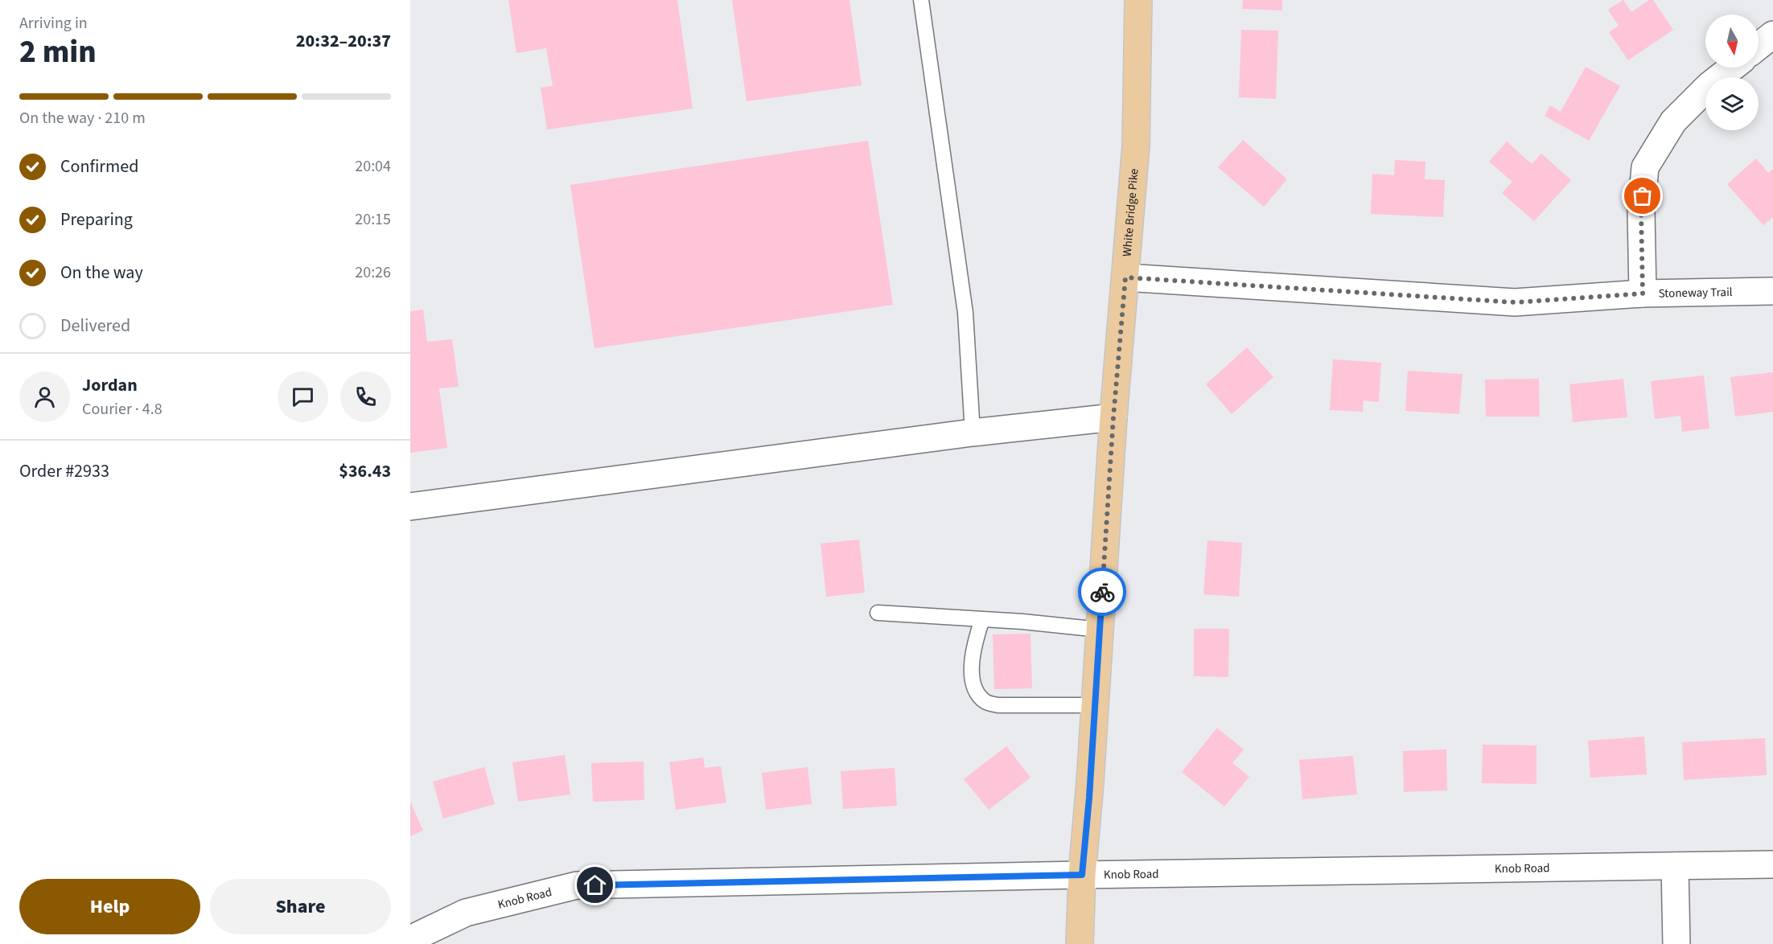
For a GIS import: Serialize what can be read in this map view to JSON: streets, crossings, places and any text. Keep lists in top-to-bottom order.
{
  "streets": {
    "main road": ["White Bridge Pike"],
    "street": ["Stoneway Trail", "Knob Road"]
  },
  "crossings": [
    ["White Bridge Pike", "Stoneway Trail"],
    ["White Bridge Pike", "Knob Road"]
  ],
  "north": "bottom",
  "page": {
    "heading": ["2 min", "Arriving in", "20:32–20:37"],
    "panel": [
      "Jordan",
      "Courier · 4.8",
      "Order #2933",
      "$36.43"
    ],
    "bar": "On the way · 210 m",
    "list": [
      ["Confirmed", "20:04"],
      ["Preparing", "20:15"],
      ["On the way", "20:26"],
      "Delivered"
    ],
    "buttons": ["Help", "Share"]
  }
}
